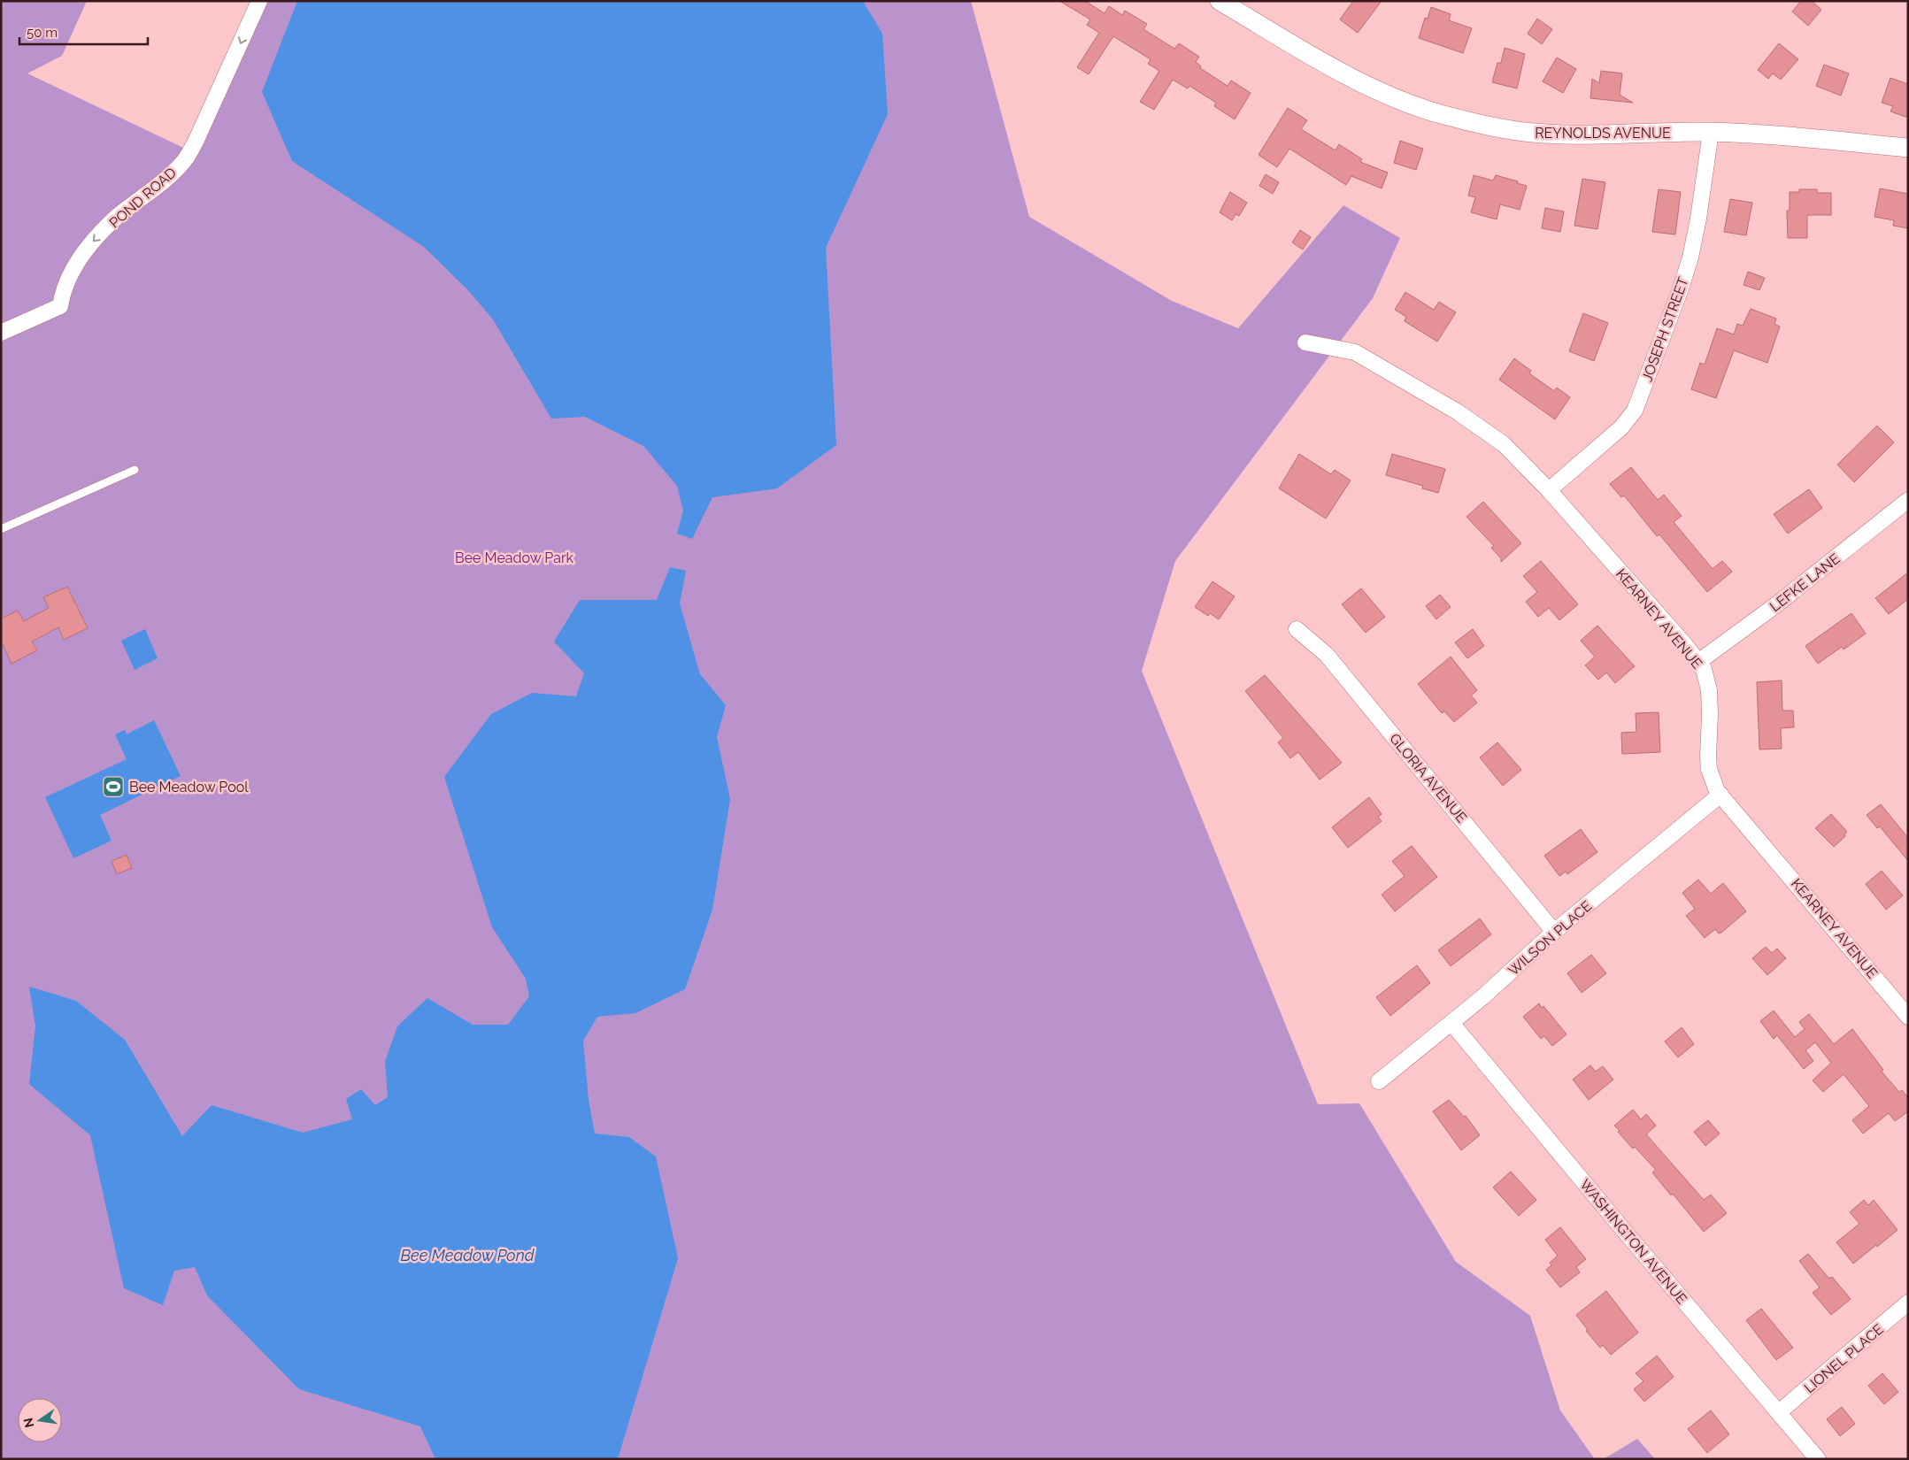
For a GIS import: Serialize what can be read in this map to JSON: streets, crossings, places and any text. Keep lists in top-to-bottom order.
{
  "streets": {
    "street": [
      "REYNOLDS AVENUE",
      "POND ROAD",
      "JOSEPH STREET",
      "LEFKE LANE",
      "KEARNEY AVENUE",
      "GLORIA AVENUE",
      "WILSON PLACE",
      "WASHINGTON AVENUE",
      "LIONEL PLACE"
    ]
  },
  "crossings": [
    ["REYNOLDS AVENUE", "JOSEPH STREET"],
    ["JOSEPH STREET", "KEARNEY AVENUE"],
    ["LEFKE LANE", "KEARNEY AVENUE"],
    ["KEARNEY AVENUE", "WILSON PLACE"],
    ["GLORIA AVENUE", "WILSON PLACE"],
    ["WILSON PLACE", "WASHINGTON AVENUE"],
    ["WASHINGTON AVENUE", "LIONEL PLACE"]
  ],
  "one_way": ["POND ROAD"],
  "water": ["Bee Meadow Pond"],
  "parks": ["Bee Meadow Park"],
  "places": {
    "sports": ["Bee Meadow Pool"]
  },
  "scale_bar": "50 m",
  "north": "left"
}
